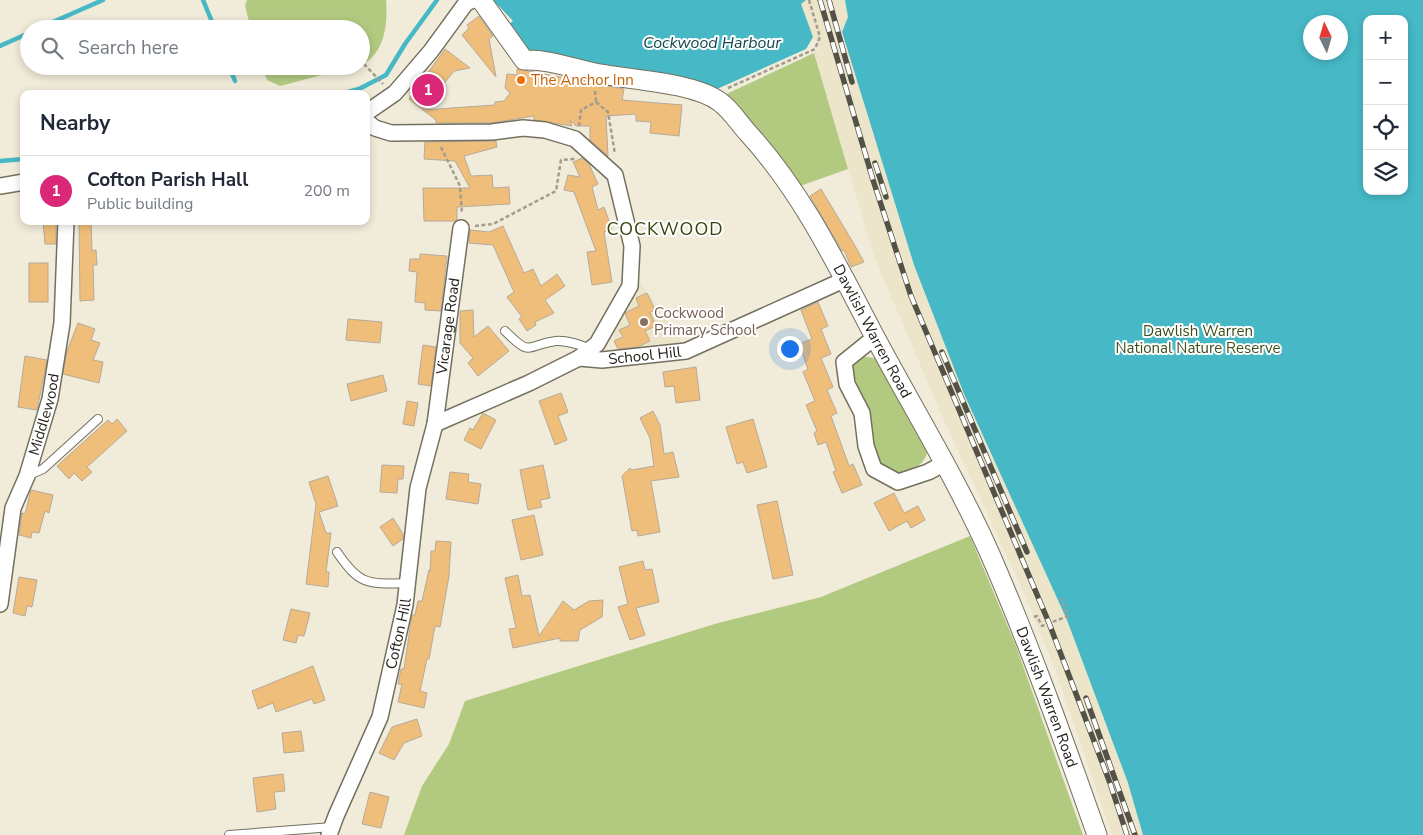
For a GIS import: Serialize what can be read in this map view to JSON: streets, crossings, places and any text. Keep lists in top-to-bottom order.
{
  "streets": {
    "street": [
      "Vicarage Road",
      "Dawlish Warren Road",
      "School Hill",
      "Middlewood",
      "Cofton Hill"
    ]
  },
  "crossings": [
    ["Vicarage Road", "Cofton Hill"],
    ["Dawlish Warren Road", "School Hill"]
  ],
  "districts": ["COCKWOOD"],
  "water": ["Cockwood Harbour"],
  "parks": ["Dawlish Warren National Nature Reserve"],
  "places": ["The Anchor Inn", "Cockwood Primary School"],
  "north": "top",
  "page": {
    "map_buttons": ["+", "−"],
    "search": "Search here",
    "pins": "1",
    "heading": "Nearby",
    "list": [
      {
        "mark": "1",
        "name": "Cofton Parish Hall",
        "note": "Public building",
        "value": "200 m"
      }
    ]
  }
}
